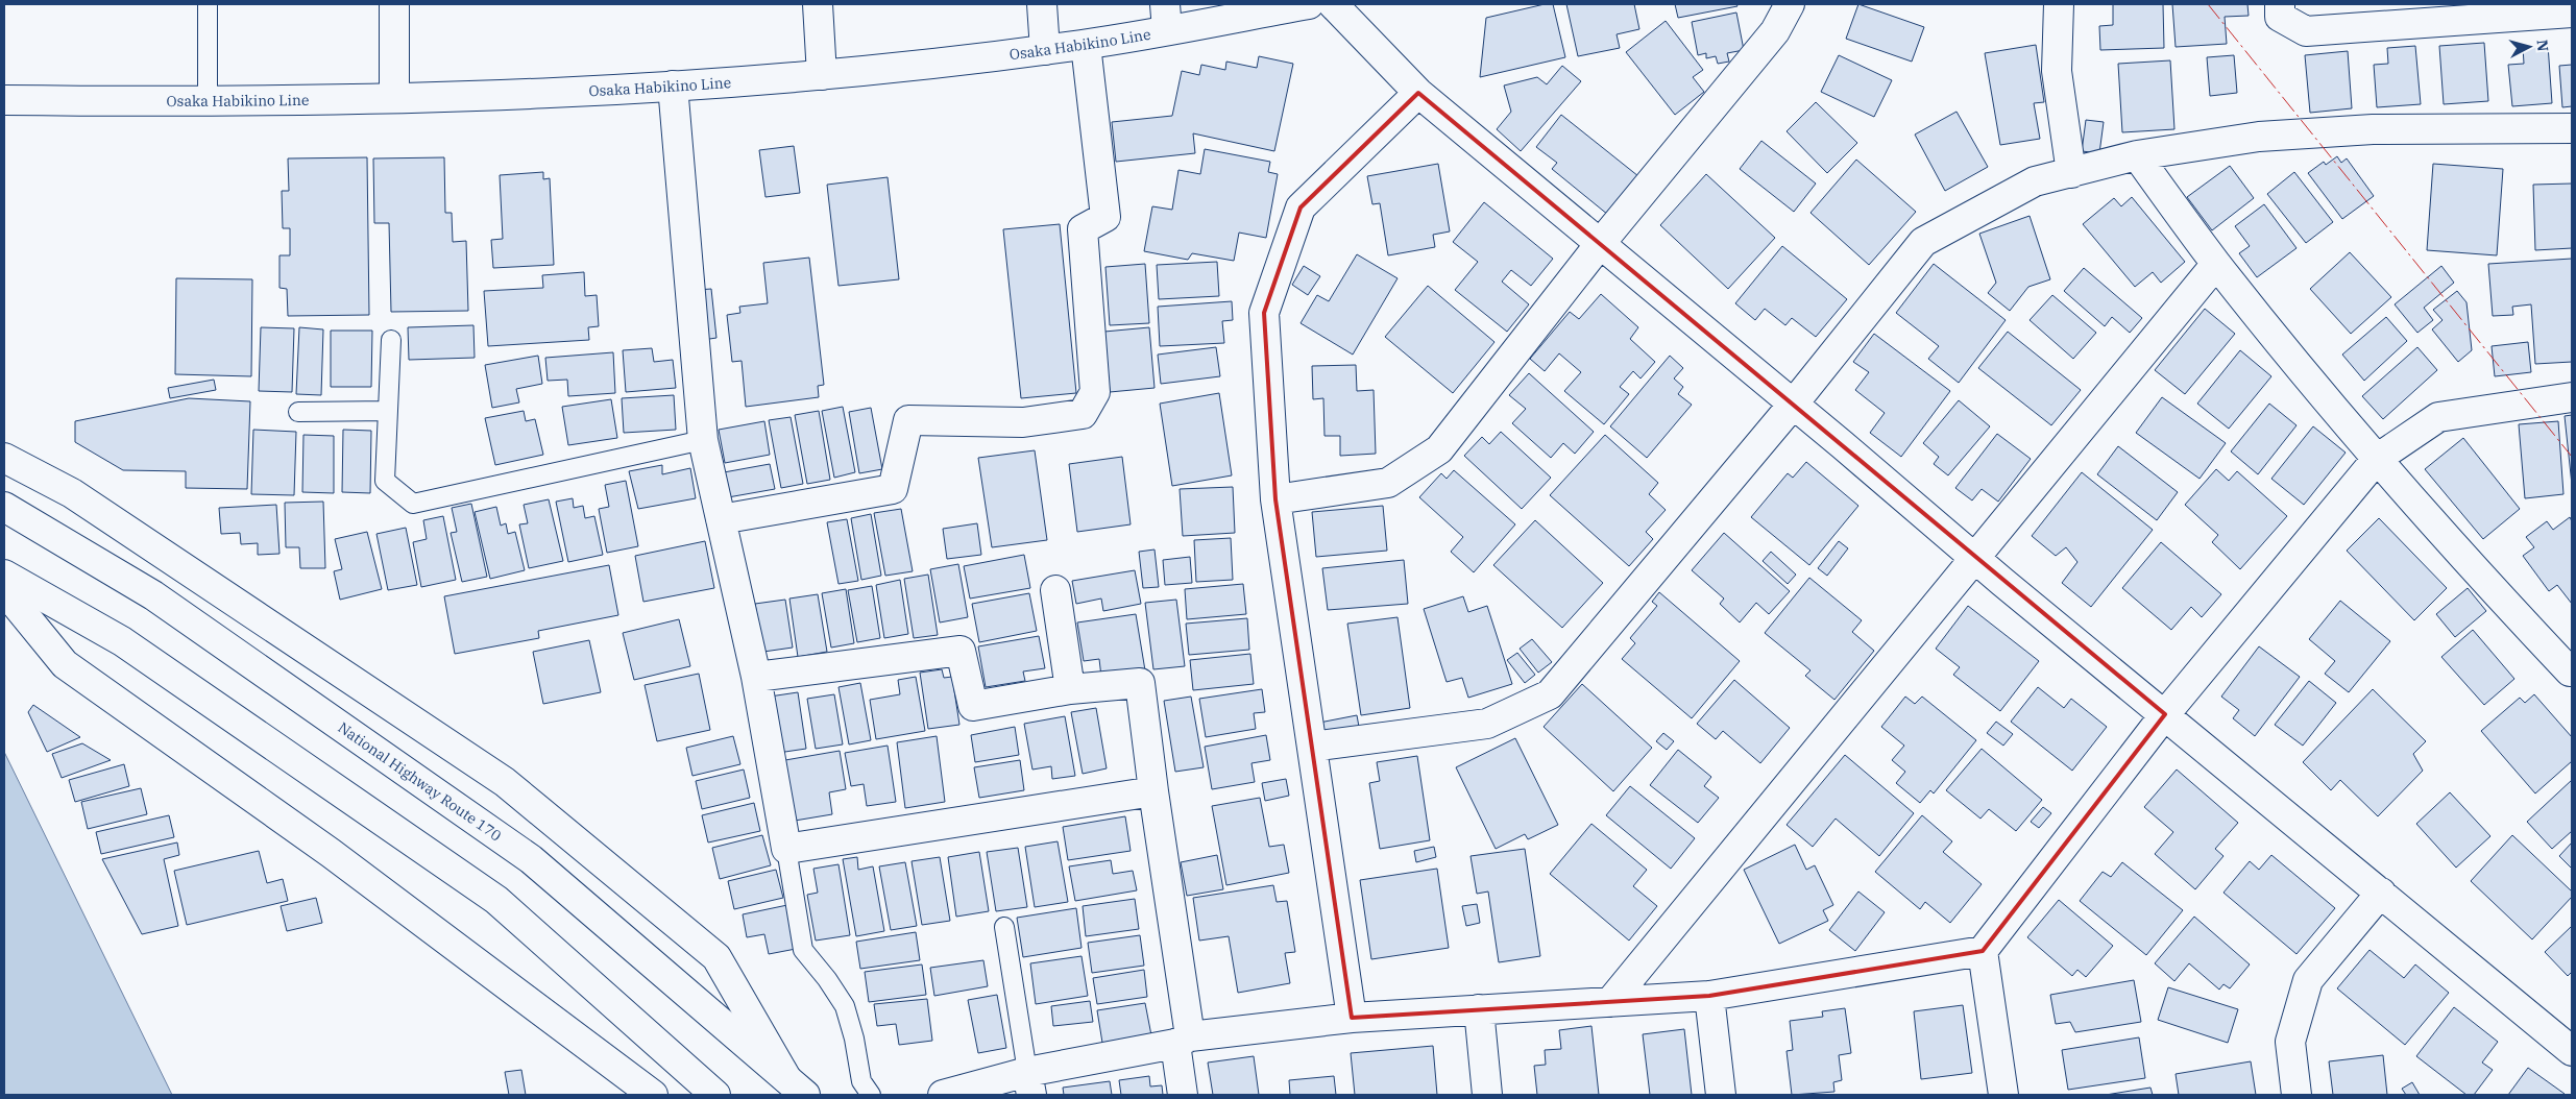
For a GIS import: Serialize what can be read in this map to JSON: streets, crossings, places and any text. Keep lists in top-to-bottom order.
{
  "streets": {
    "main road": ["Osaka Habikino Line", "National Highway Route 170"]
  },
  "north": "right"
}
